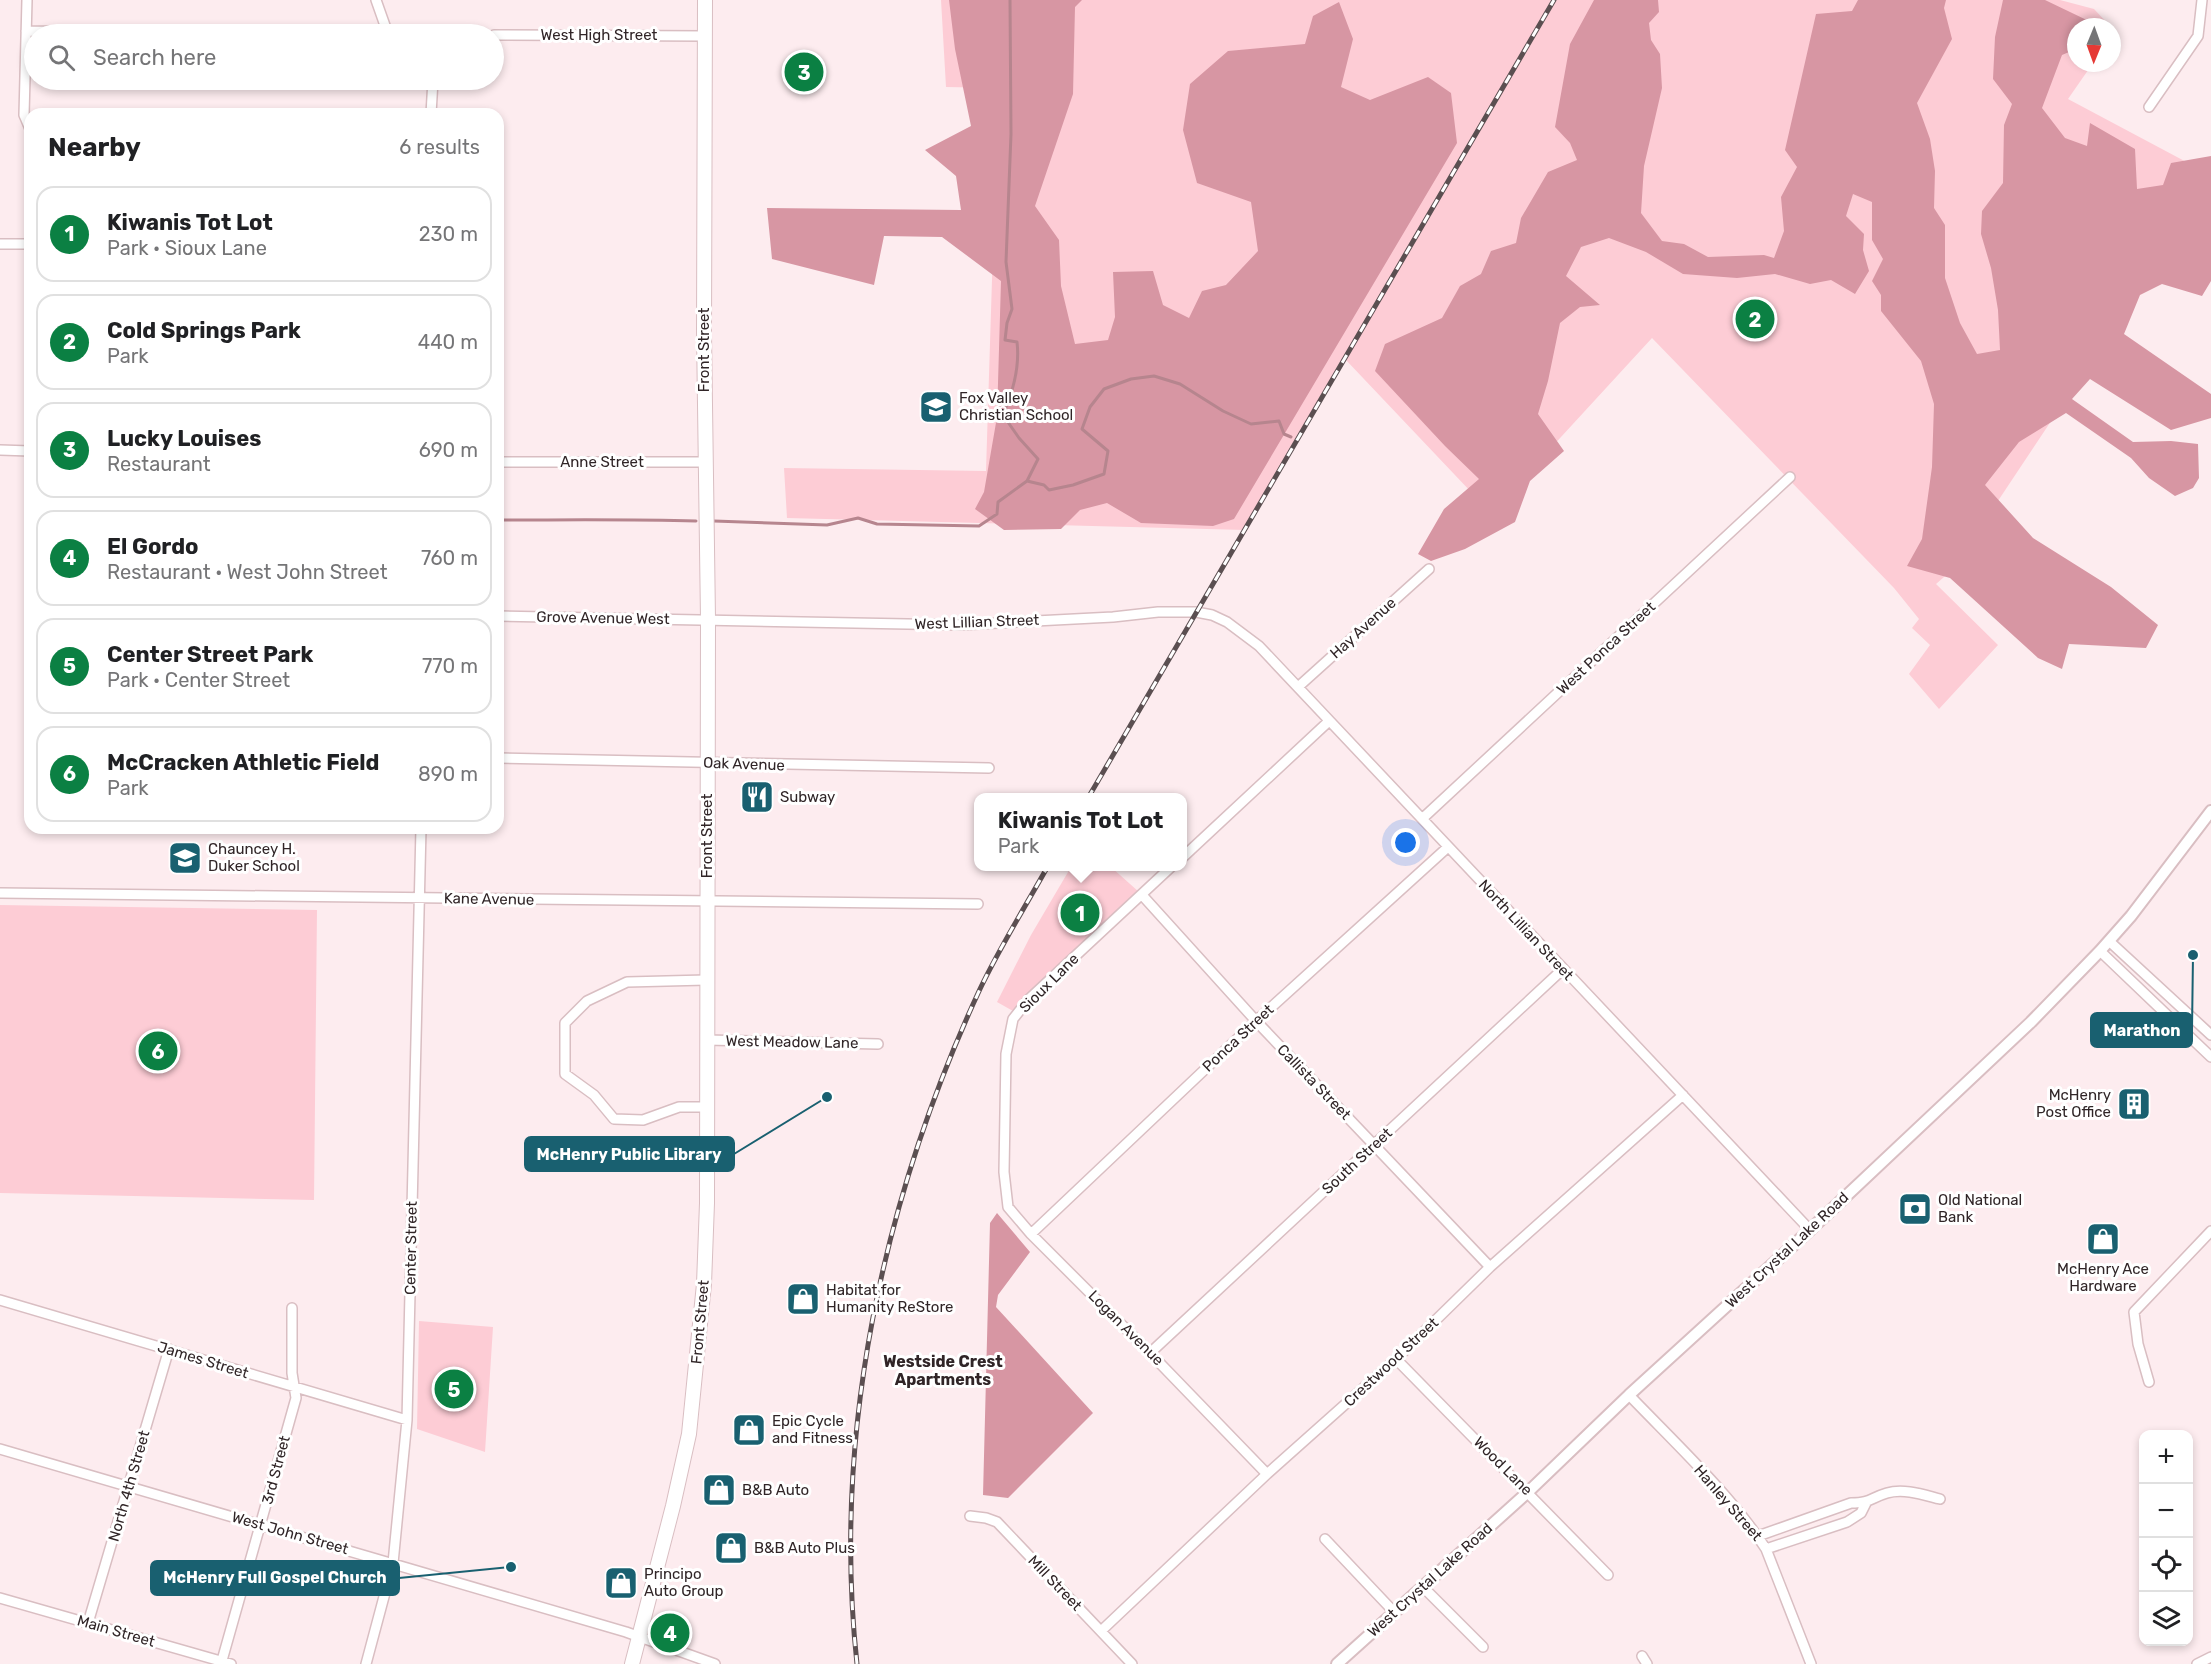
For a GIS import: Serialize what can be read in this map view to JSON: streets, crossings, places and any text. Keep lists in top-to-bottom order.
{
  "streets": {
    "main road": ["Front Street"],
    "street": [
      "West High Street",
      "Anne Street",
      "Grove Avenue West",
      "West Lillian Street",
      "Hay Avenue",
      "West Ponca Street",
      "Oak Avenue",
      "Kane Avenue",
      "North Lillian Street",
      "Sioux Lane",
      "Ponca Street",
      "West Meadow Lane",
      "Callista Street",
      "South Street",
      "Center Street",
      "West Crystal Lake Road",
      "Logan Avenue",
      "James Street",
      "Crestwood Street",
      "Wood Lane",
      "3rd Street",
      "North 4th Street",
      "Hanley Street",
      "West John Street",
      "Mill Street",
      "Main Street"
    ]
  },
  "crossings": [
    ["West High Street", "Front Street"],
    ["Front Street", "Anne Street"],
    ["Front Street", "Grove Avenue West"],
    ["Front Street", "West Lillian Street"],
    ["Front Street", "Oak Avenue"],
    ["Front Street", "Kane Avenue"],
    ["Front Street", "West Meadow Lane"],
    ["Front Street", "West John Street"],
    ["Grove Avenue West", "West Lillian Street"],
    ["West Lillian Street", "North Lillian Street"],
    ["Hay Avenue", "North Lillian Street"],
    ["West Ponca Street", "North Lillian Street"],
    ["Kane Avenue", "Center Street"],
    ["North Lillian Street", "Ponca Street"],
    ["North Lillian Street", "South Street"],
    ["North Lillian Street", "West Crystal Lake Road"],
    ["North Lillian Street", "Crestwood Street"],
    ["Sioux Lane", "Callista Street"],
    ["Sioux Lane", "Logan Avenue"],
    ["Ponca Street", "Callista Street"],
    ["Ponca Street", "Logan Avenue"],
    ["Callista Street", "South Street"],
    ["Callista Street", "Crestwood Street"],
    ["South Street", "Logan Avenue"],
    ["Center Street", "James Street"],
    ["Center Street", "West John Street"],
    ["West Crystal Lake Road", "Wood Lane"],
    ["West Crystal Lake Road", "Hanley Street"],
    ["Logan Avenue", "Crestwood Street"],
    ["James Street", "3rd Street"],
    ["James Street", "North 4th Street"],
    ["Crestwood Street", "Wood Lane"],
    ["Crestwood Street", "Mill Street"],
    ["3rd Street", "West John Street"],
    ["3rd Street", "Main Street"],
    ["North 4th Street", "West John Street"],
    ["North 4th Street", "Main Street"]
  ],
  "districts": ["Westside Crest Apartments"],
  "places": {
    "school or university": ["Fox Valley Christian School", "Chauncey H. Duker School"],
    "restaurant": ["Subway"],
    "other": ["Marathon", "McHenry Public Library", "McHenry Full Gospel Church"],
    "building": ["McHenry Post Office"],
    "bank": ["Old National Bank"],
    "shop": [
      "McHenry Ace Hardware",
      "Habitat for Humanity ReStore",
      "Epic Cycle and Fitness",
      "B&B Auto",
      "B&B Auto Plus",
      "Principo Auto Group"
    ]
  },
  "north": "bottom",
  "page": {
    "search": "Search here",
    "pins": [
      "3",
      "2",
      "1",
      "6",
      "5",
      "4"
    ],
    "heading": ["Nearby", "6 results"],
    "list": [
      {
        "mark": "1",
        "name": "Kiwanis Tot Lot",
        "note": "Park · Sioux Lane",
        "value": "230 m"
      },
      {
        "mark": "2",
        "name": "Cold Springs Park",
        "note": "Park",
        "value": "440 m"
      },
      {
        "mark": "3",
        "name": "Lucky Louises",
        "note": "Restaurant",
        "value": "690 m"
      },
      {
        "mark": "4",
        "name": "El Gordo",
        "note": "Restaurant · West John Street",
        "value": "760 m"
      },
      {
        "mark": "5",
        "name": "Center Street Park",
        "note": "Park · Center Street",
        "value": "770 m"
      },
      {
        "mark": "6",
        "name": "McCracken Athletic Field",
        "note": "Park",
        "value": "890 m"
      }
    ],
    "popup": ["Kiwanis Tot Lot", "Park"],
    "map_buttons": ["+", "−"]
  }
}
